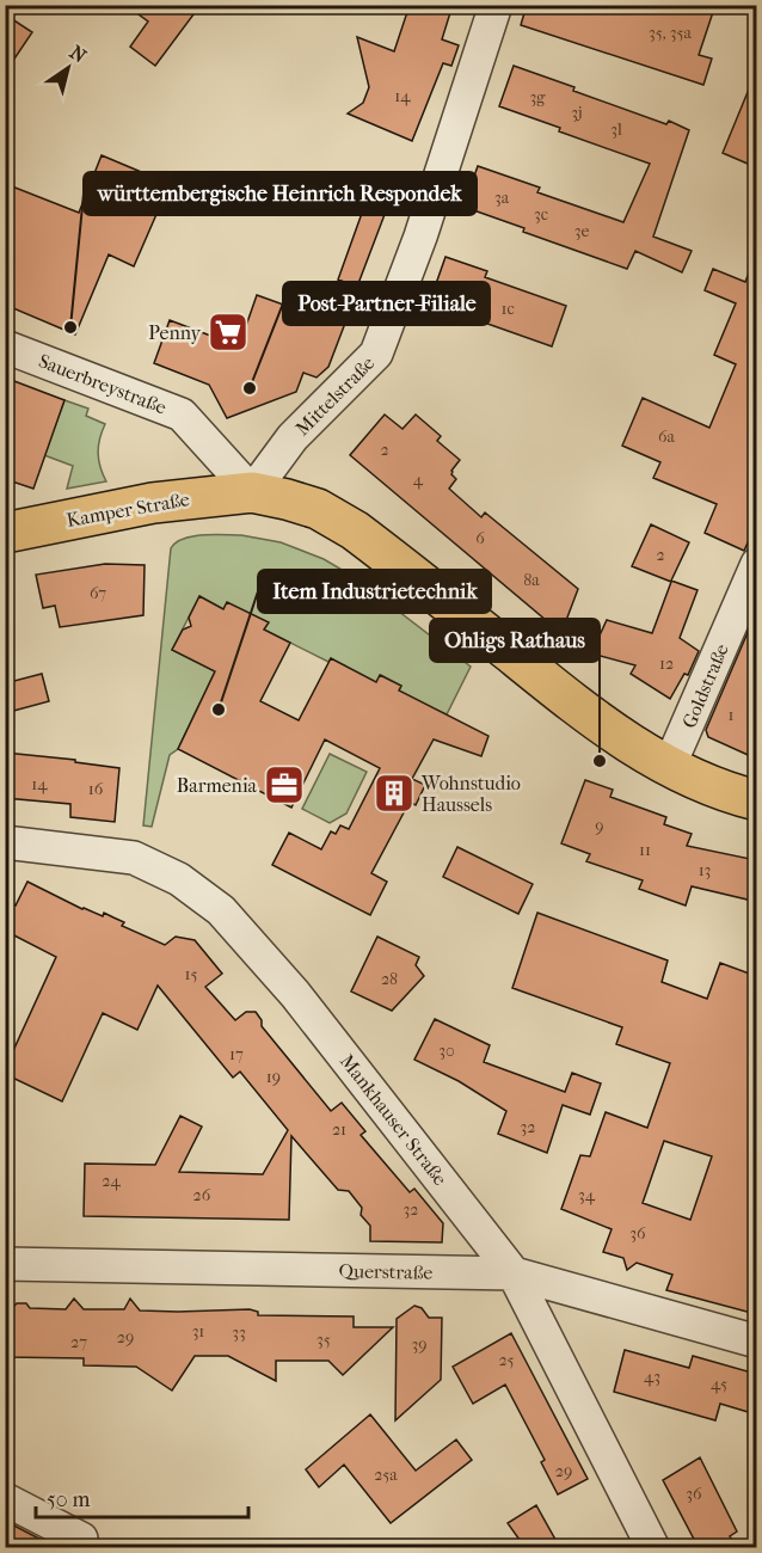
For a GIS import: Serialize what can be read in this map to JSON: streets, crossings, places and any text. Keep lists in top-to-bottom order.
{
  "streets": {
    "main road": ["Kamper Straße"],
    "street": [
      "Sauerbreystraße",
      "Mittelstraße",
      "Goldstraße",
      "Mankhauser Straße",
      "Querstraße"
    ]
  },
  "crossings": [
    ["Sauerbreystraße", "Mittelstraße"],
    ["Sauerbreystraße", "Kamper Straße"],
    ["Mittelstraße", "Kamper Straße"],
    ["Kamper Straße", "Goldstraße"],
    ["Mankhauser Straße", "Querstraße"]
  ],
  "places": {
    "other": [
      "württembergische Heinrich Respondek",
      "Post-Partner-Filiale",
      "Item Industrietechnik",
      "Ohligs Rathaus"
    ],
    "supermarket": ["Penny"],
    "office": ["Barmenia"],
    "building": ["Wohnstudio Haussels"]
  },
  "house_numbers": [
    "35, 35a",
    "14",
    "3g",
    "3j",
    "3l",
    "3a",
    "3c",
    "3e",
    "1c",
    "6a",
    "2",
    "4",
    "6",
    "2",
    "8a",
    "67",
    "12",
    "1",
    "14",
    "16",
    "9",
    "11",
    "13",
    "15",
    "28",
    "30",
    "17",
    "19",
    "32",
    "21",
    "24",
    "26",
    "34",
    "32",
    "36",
    "31",
    "33",
    "29",
    "35",
    "27",
    "39",
    "25",
    "43",
    "45",
    "29",
    "25a",
    "36"
  ],
  "scale_bar": "50 m",
  "north": "top right"
}
